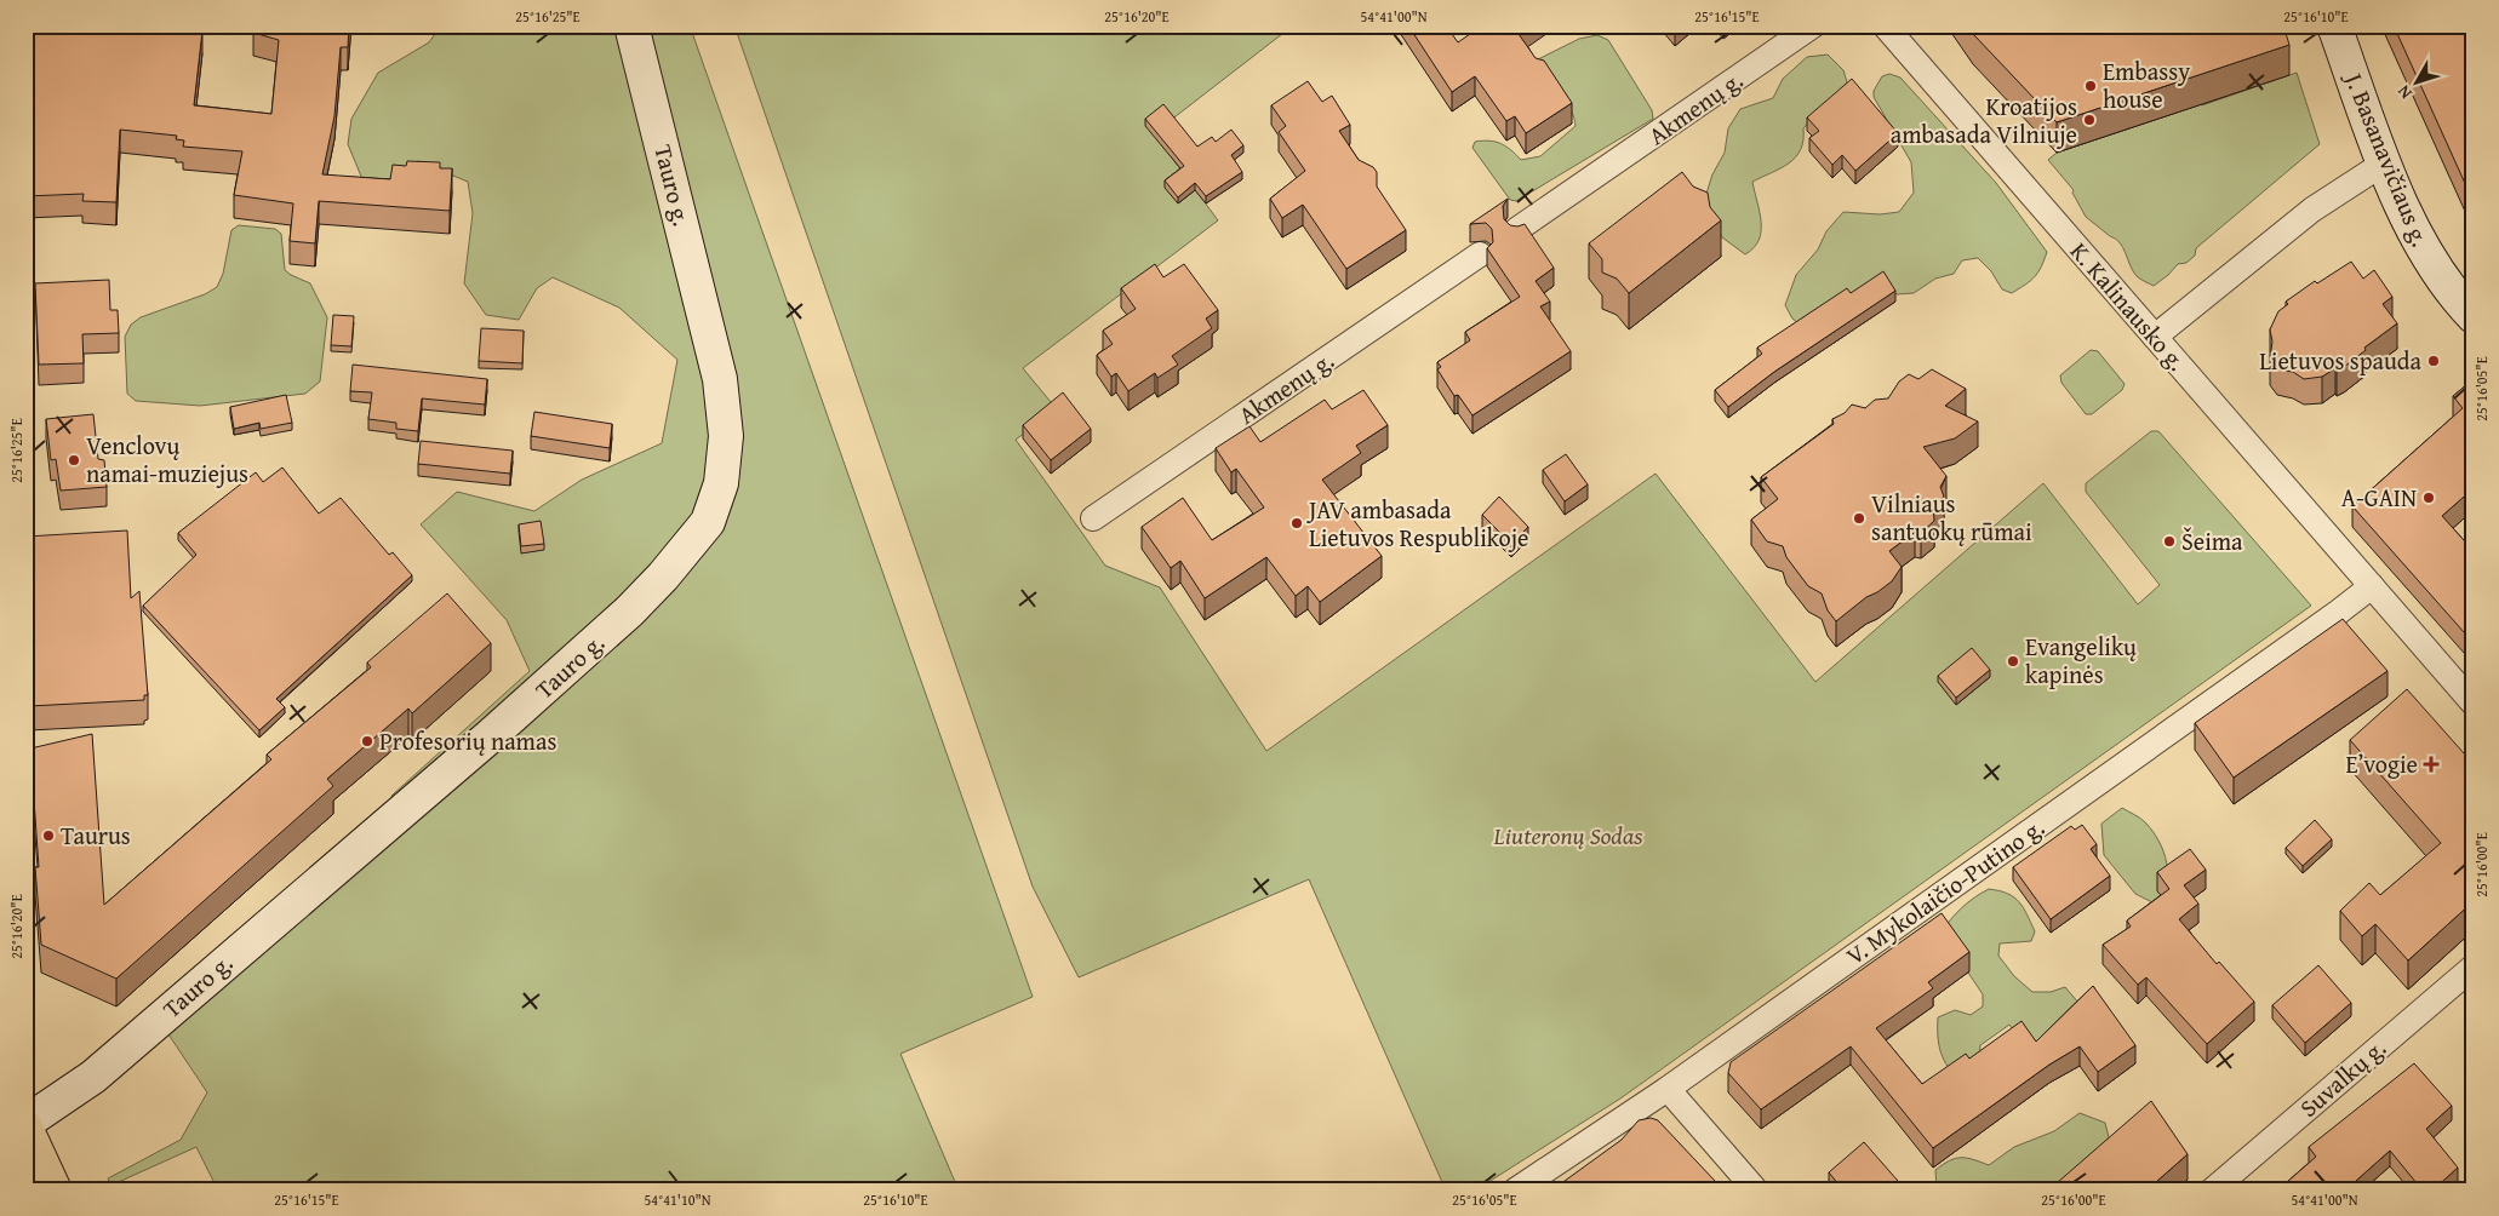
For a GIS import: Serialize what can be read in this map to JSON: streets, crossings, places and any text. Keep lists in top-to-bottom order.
{
  "streets": {
    "main road": ["J. Basanavičiaus g.", "Tauro g."],
    "street": [
      "Akmenų g.",
      "K. Kalinausko g.",
      "V. Mykolaičio-Putino g.",
      "Suvalkų g."
    ]
  },
  "crossings": [
    ["K. Kalinausko g.", "V. Mykolaičio-Putino g."]
  ],
  "parks": ["Liuteronų Sodas"],
  "places": {
    "other": [
      "Embassy house",
      "Kroatijos ambasada Vilniuje",
      "Lietuvos spauda",
      "Venclovų namai-muziejus",
      "A-GAIN",
      "Vilniaus santuokų rūmai",
      "JAV ambasada Lietuvos Respublikoje",
      "Šeima",
      "Evangelikų kapinės",
      "Profesorių namas",
      "Taurus"
    ],
    "health": ["E’vogie"]
  },
  "north": "bottom left",
  "coordinates": [
    "25°16'25\"E",
    "25°16'20\"E",
    "54°41'00\"N",
    "25°16'15\"E",
    "25°16'10\"E",
    "25°16'05\"E",
    "25°16'00\"E",
    "54°41'10\"N"
  ]
}
